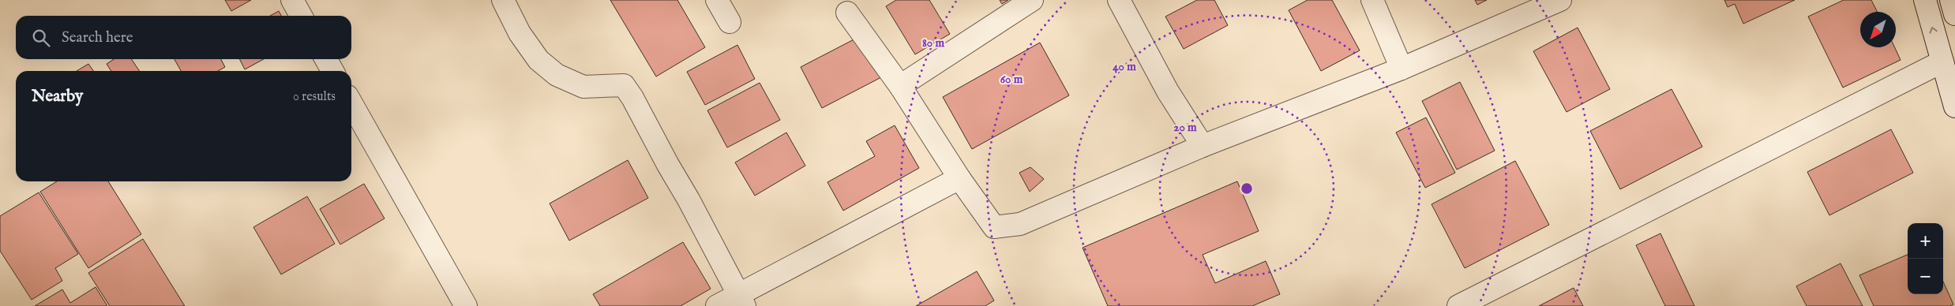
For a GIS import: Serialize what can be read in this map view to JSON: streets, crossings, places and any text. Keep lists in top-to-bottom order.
{
  "north": "bottom left",
  "page": {
    "search": "Search here",
    "heading": ["Nearby", "0 results"],
    "map_buttons": ["+", "−"]
  },
  "rings": [
    "80 m",
    "40 m",
    "60 m",
    "20 m"
  ]
}
